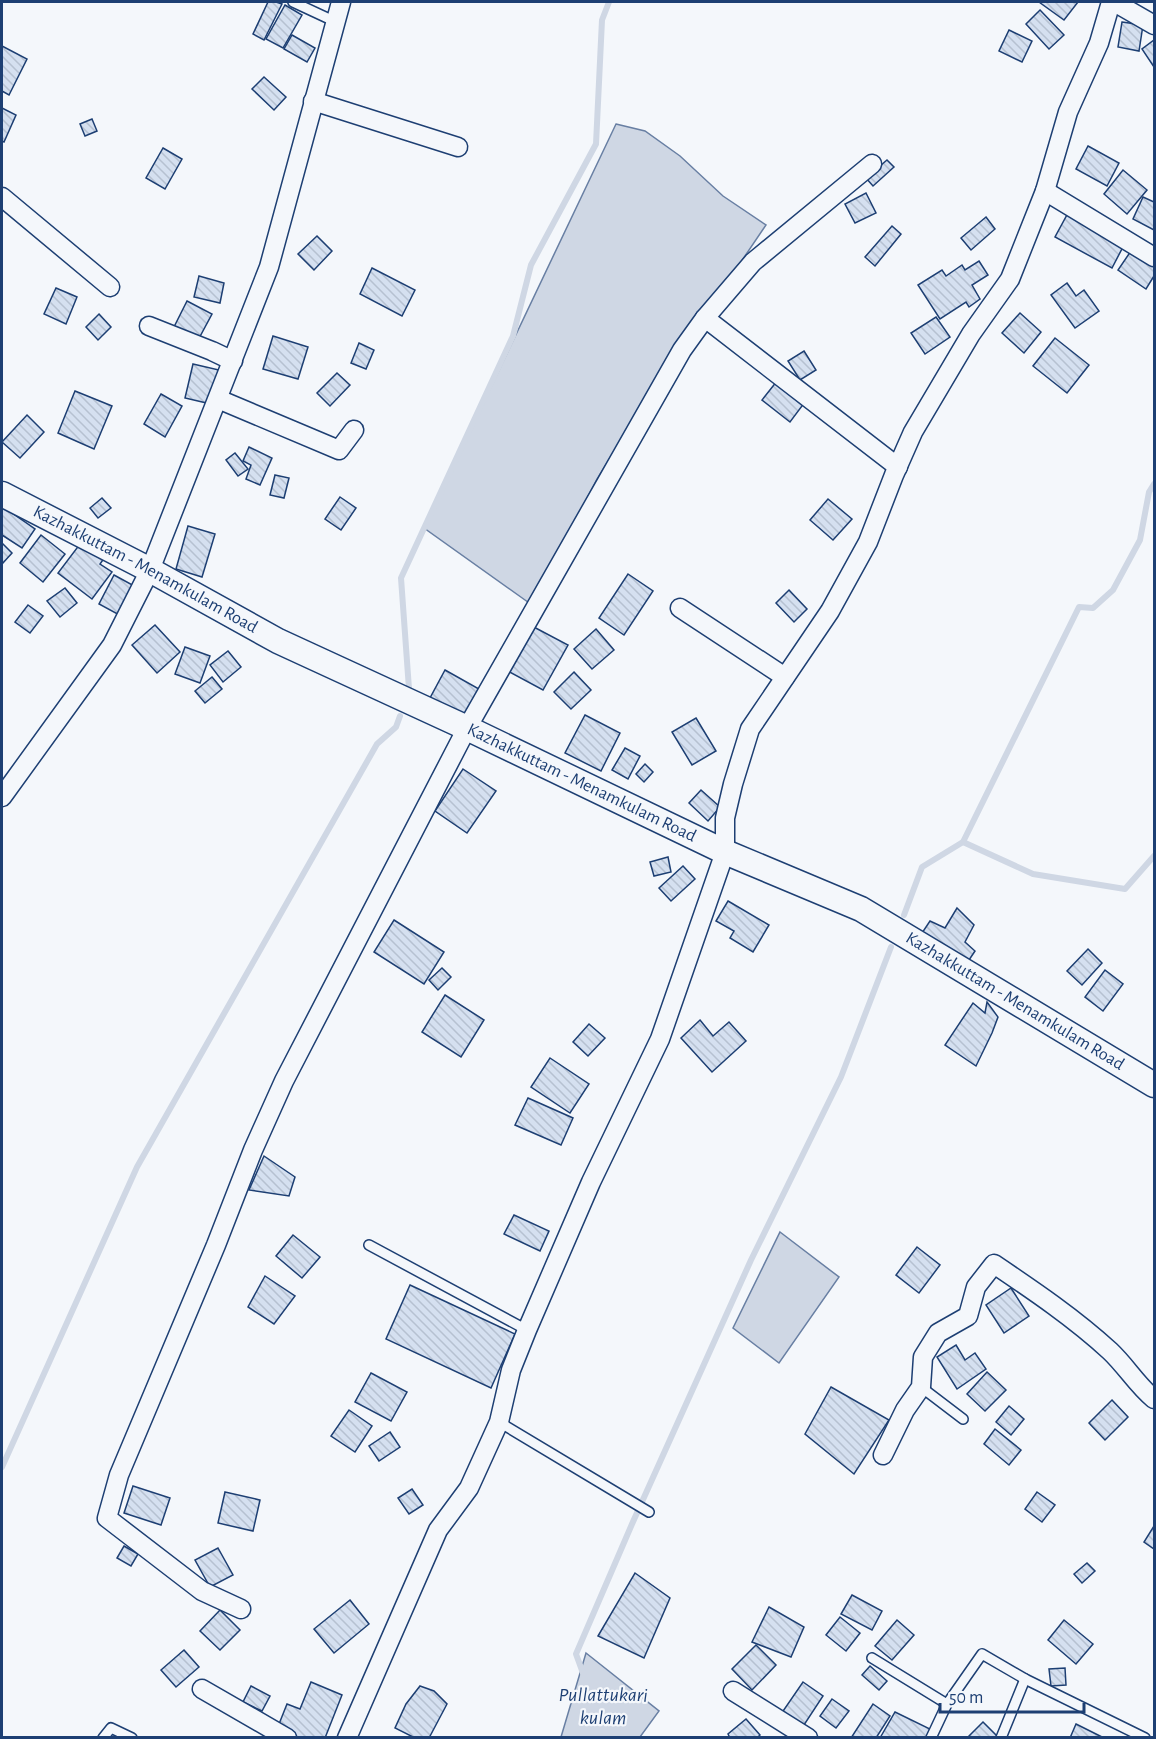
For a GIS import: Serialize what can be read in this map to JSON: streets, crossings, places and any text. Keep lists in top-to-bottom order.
{
  "streets": {
    "main road": ["Kazhakkuttam - Menamkulam Road"]
  },
  "water": ["Pullattukari kulam"],
  "scale_bar": "50 m"
}
